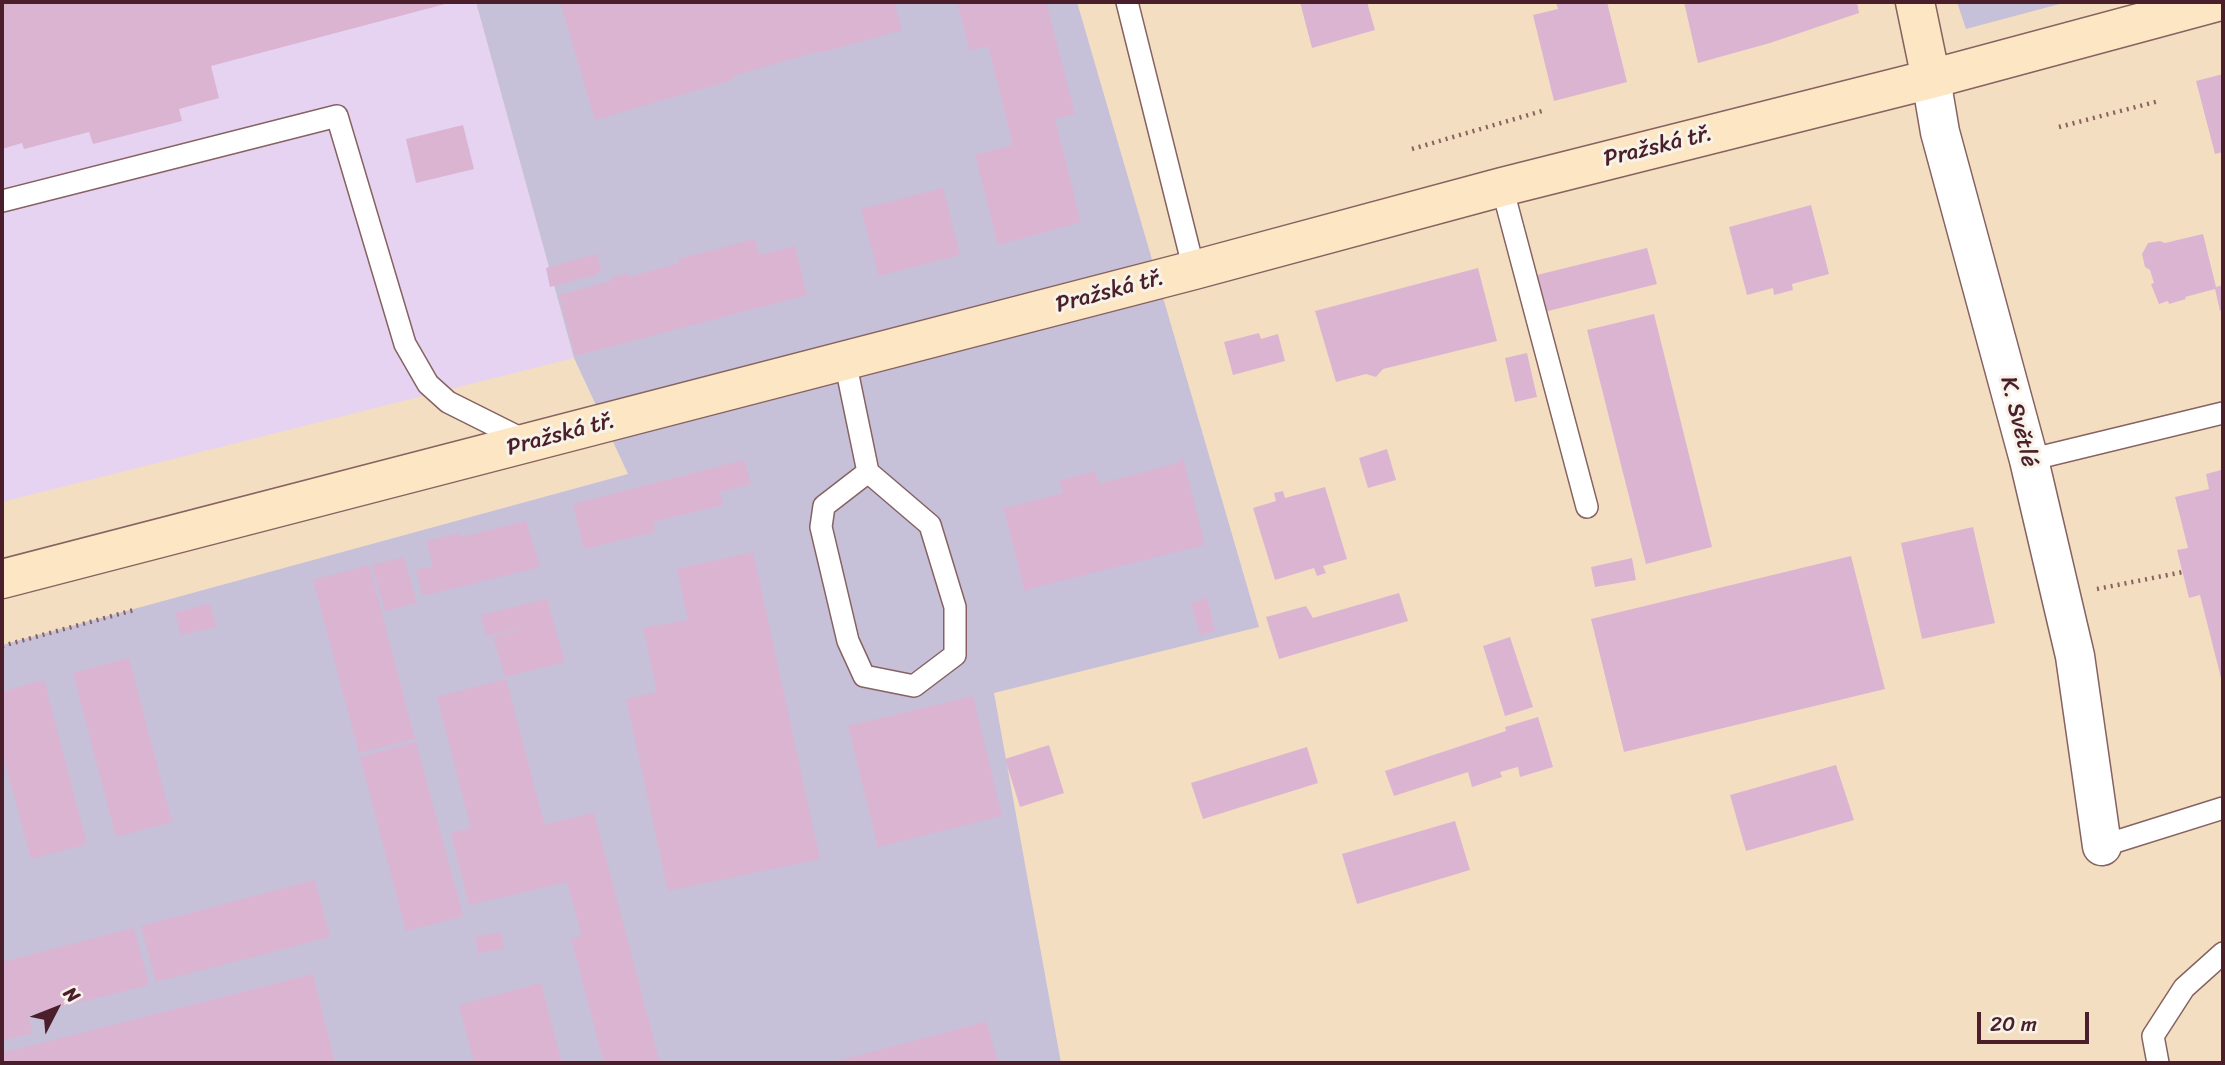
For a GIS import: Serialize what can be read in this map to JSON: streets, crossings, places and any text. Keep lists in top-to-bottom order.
{
  "streets": {
    "main road": ["Pražská tř.", "K. Světlé"]
  },
  "crossings": [
    ["Pražská tř.", "K. Světlé"]
  ],
  "scale_bar": "20 m",
  "north": "top right"
}
